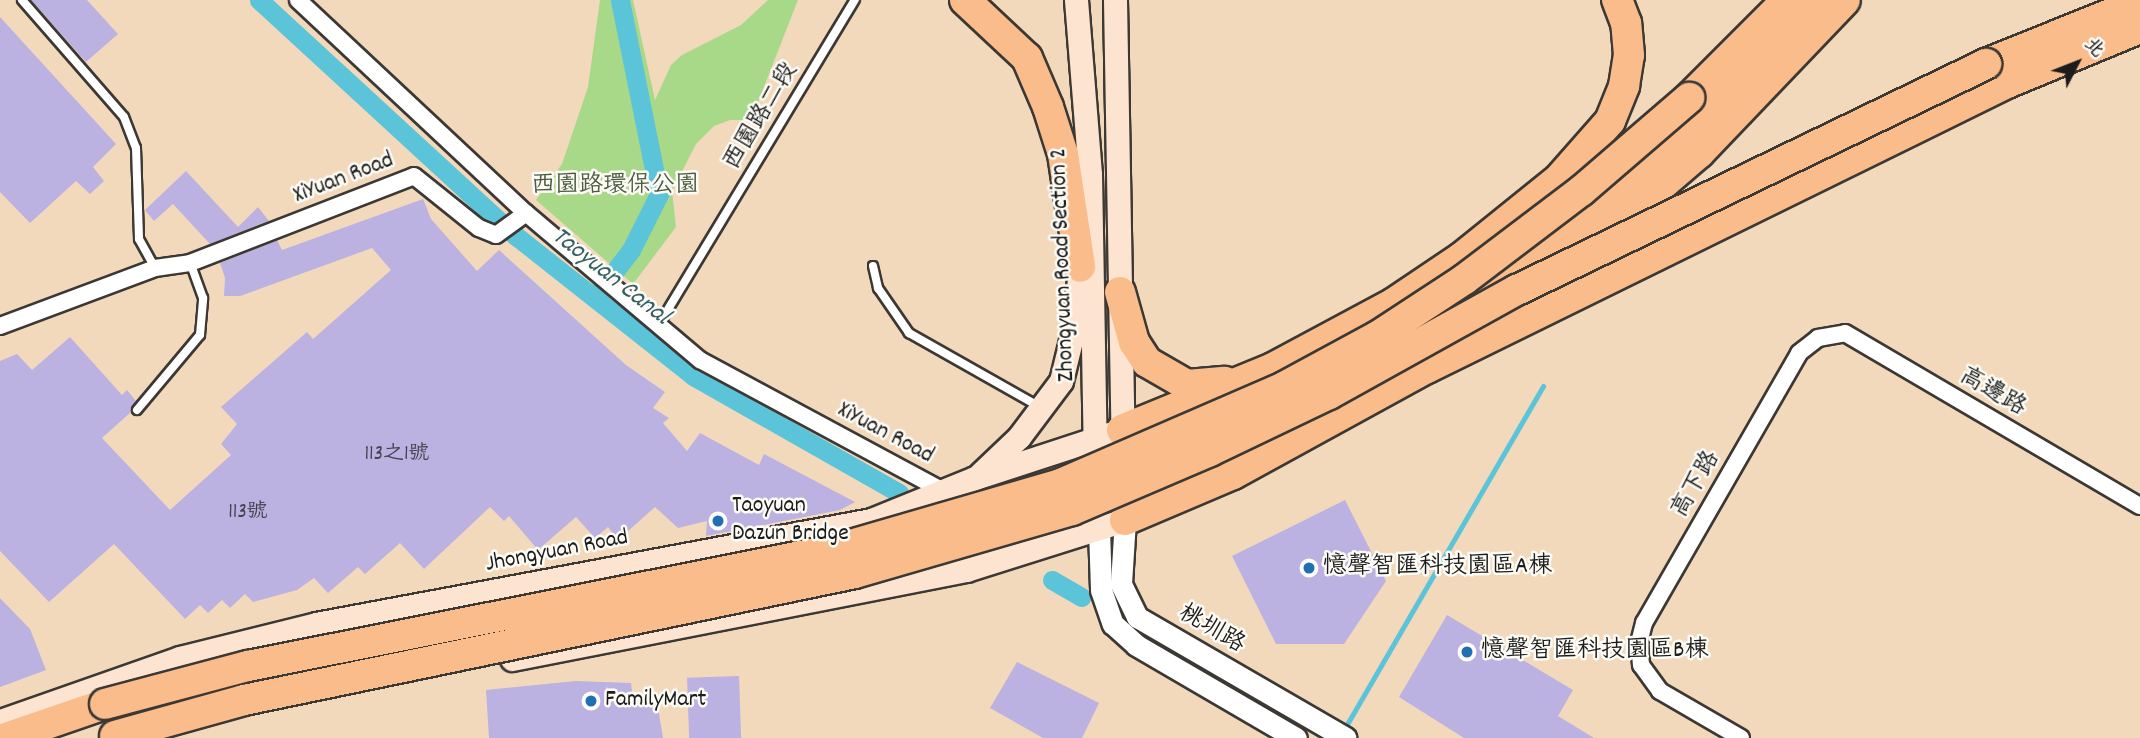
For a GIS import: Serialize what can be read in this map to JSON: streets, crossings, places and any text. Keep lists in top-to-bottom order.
{
  "streets": {
    "main road": ["Zhongyuan Road Section 2", "Jhongyuan Road"],
    "street": [
      "XiYuan Road",
      "高邊路",
      "高下路",
      "桃圳路"
    ],
    "lane": ["西園路二段"]
  },
  "crossings": [
    ["西園路二段", "XiYuan Road"],
    ["XiYuan Road", "Jhongyuan Road"],
    ["Zhongyuan Road Section 2", "Jhongyuan Road"],
    ["Zhongyuan Road Section 2", "桃圳路"],
    ["高邊路", "高下路"]
  ],
  "water": ["Taoyuan Canal"],
  "parks": ["西園路環保公園"],
  "places": [
    "Taoyuan Dazun Bridge",
    "憶聲智匯科技園區A棟",
    "憶聲智匯科技園區B棟",
    "FamilyMart"
  ],
  "house_numbers": ["113之1號", "113號"],
  "north": "top right"
}
